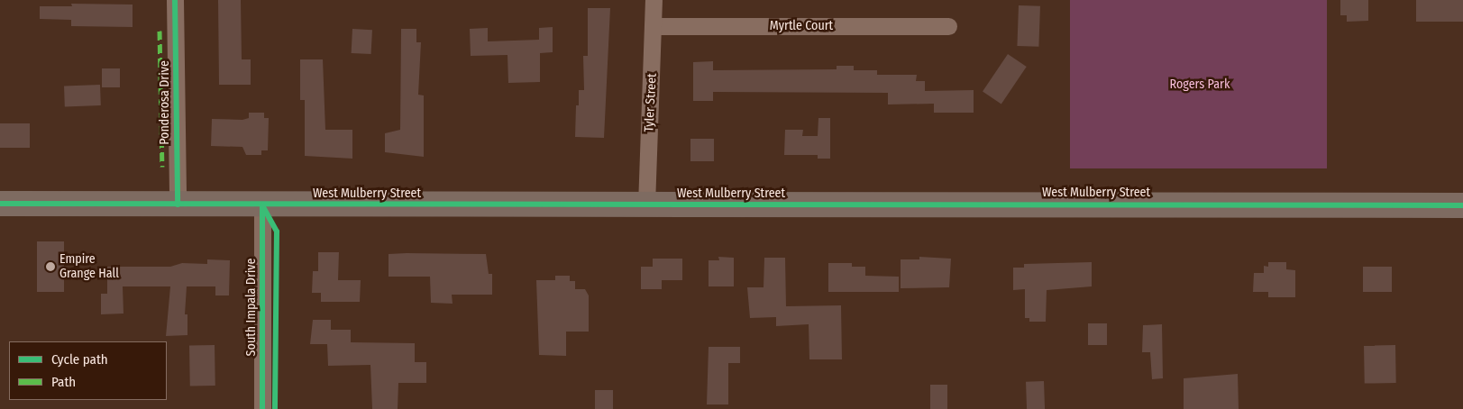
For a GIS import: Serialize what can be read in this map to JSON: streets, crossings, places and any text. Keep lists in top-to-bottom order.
{
  "streets": {
    "main road": ["West Mulberry Street"],
    "street": [
      "Myrtle Court",
      "Ponderosa Drive",
      "Tyler Street",
      "South Impala Drive"
    ]
  },
  "crossings": [
    ["Myrtle Court", "Tyler Street"],
    ["Ponderosa Drive", "West Mulberry Street"],
    ["Tyler Street", "West Mulberry Street"],
    ["West Mulberry Street", "South Impala Drive"]
  ],
  "parks": ["Rogers Park"],
  "places": ["Empire Grange Hall"],
  "legend": ["Cycle path", "Path"]
}
